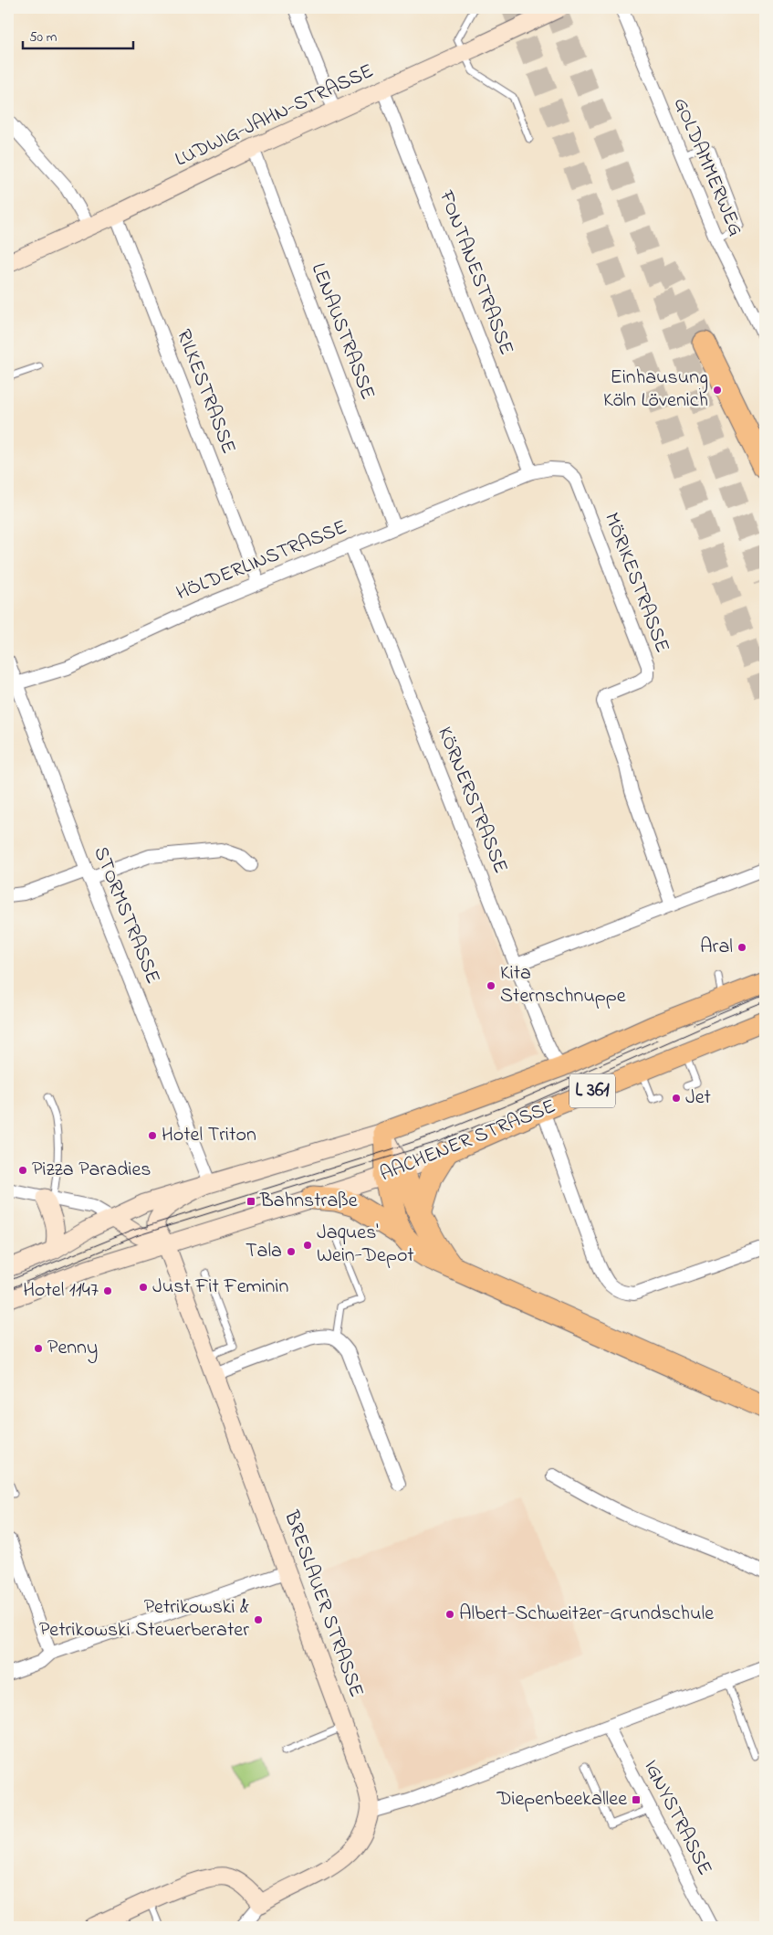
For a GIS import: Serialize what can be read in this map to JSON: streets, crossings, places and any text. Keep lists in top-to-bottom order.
{
  "streets": {
    "main road": ["L 361", "AACHENER STRASSE"],
    "street": [
      "LUDWIG-JAHN-STRASSE",
      "GOLDAMMERWEG",
      "FONTANESTRASSE",
      "LENAUSTRASSE",
      "RILKESTRASSE",
      "HÖLDERLINSTRASSE",
      "MÖRIKESTRASSE",
      "KÖRNERSTRASSE",
      "STORMSTRASSE",
      "BRESLAUER STRASSE",
      "IGNYSTRASSE"
    ]
  },
  "crossings": [
    ["LUDWIG-JAHN-STRASSE", "FONTANESTRASSE"],
    ["LUDWIG-JAHN-STRASSE", "LENAUSTRASSE"],
    ["LUDWIG-JAHN-STRASSE", "RILKESTRASSE"],
    ["FONTANESTRASSE", "HÖLDERLINSTRASSE"],
    ["FONTANESTRASSE", "MÖRIKESTRASSE"],
    ["LENAUSTRASSE", "HÖLDERLINSTRASSE"],
    ["RILKESTRASSE", "HÖLDERLINSTRASSE"],
    ["HÖLDERLINSTRASSE", "MÖRIKESTRASSE"],
    ["HÖLDERLINSTRASSE", "KÖRNERSTRASSE"],
    ["HÖLDERLINSTRASSE", "STORMSTRASSE"],
    ["KÖRNERSTRASSE", "AACHENER STRASSE"],
    ["STORMSTRASSE", "AACHENER STRASSE"],
    ["AACHENER STRASSE", "BRESLAUER STRASSE"]
  ],
  "places": {
    "other": [
      "Einhausung Köln Lövenich",
      "Aral",
      "Kita Sternschnuppe",
      "Jet",
      "Hotel Triton",
      "Pizza Paradies",
      "Jaques' Wein-Depot",
      "Tala",
      "Just Fit Feminin",
      "Hotel 1147",
      "Penny",
      "Albert-Schweitzer-Grundschule",
      "Petrikowski & Petrikowski Steuerberater"
    ],
    "transit": ["Bahnstraße", "Diepenbeekallee"]
  },
  "scale_bar": "50 m"
}
